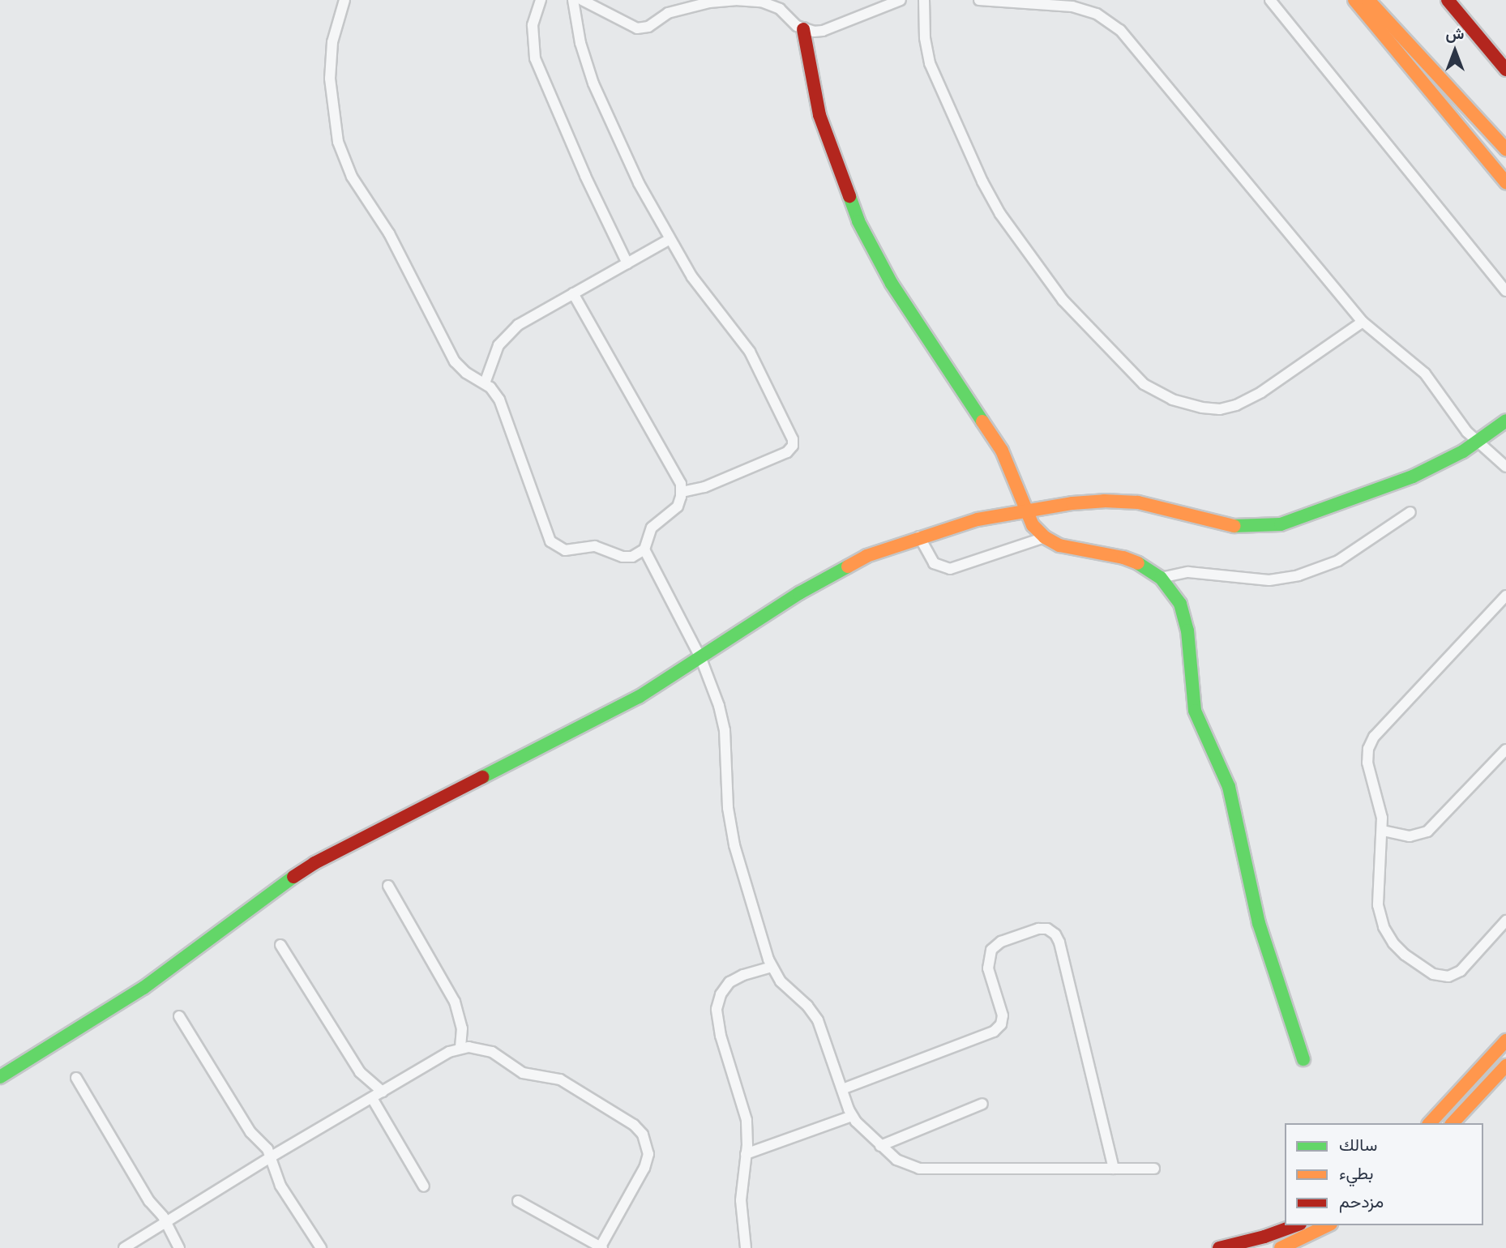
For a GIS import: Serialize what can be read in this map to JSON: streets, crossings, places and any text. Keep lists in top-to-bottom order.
{
  "legend": ["سالك", "بطيء", "مزدحم"],
  "north": "top"
}
